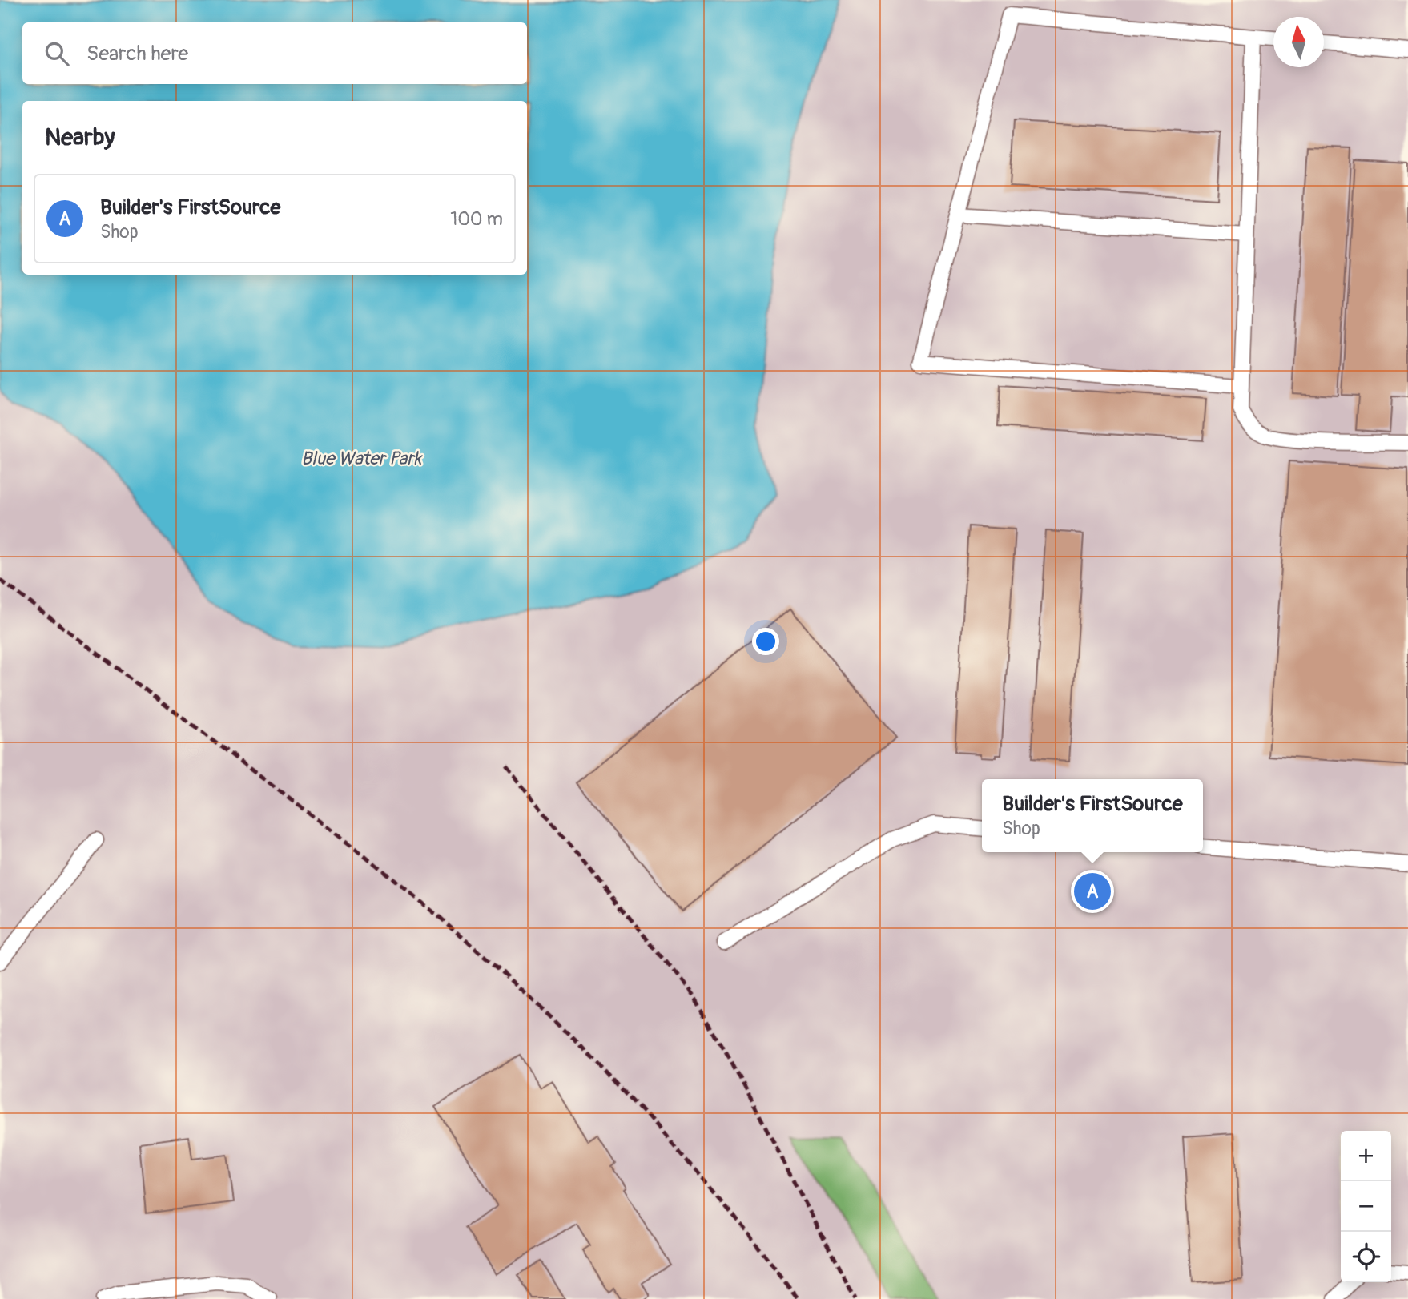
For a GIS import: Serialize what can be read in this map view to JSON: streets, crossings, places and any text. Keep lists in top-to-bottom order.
{
  "water": ["Blue Water Park"],
  "north": "top",
  "page": {
    "search": "Search here",
    "heading": "Nearby",
    "list": [
      {
        "mark": "A",
        "name": "Builder's FirstSource",
        "note": "Shop",
        "value": "100 m"
      }
    ],
    "popup": ["Builder's FirstSource", "Shop"],
    "pins": "A",
    "map_buttons": ["+", "−"]
  }
}
